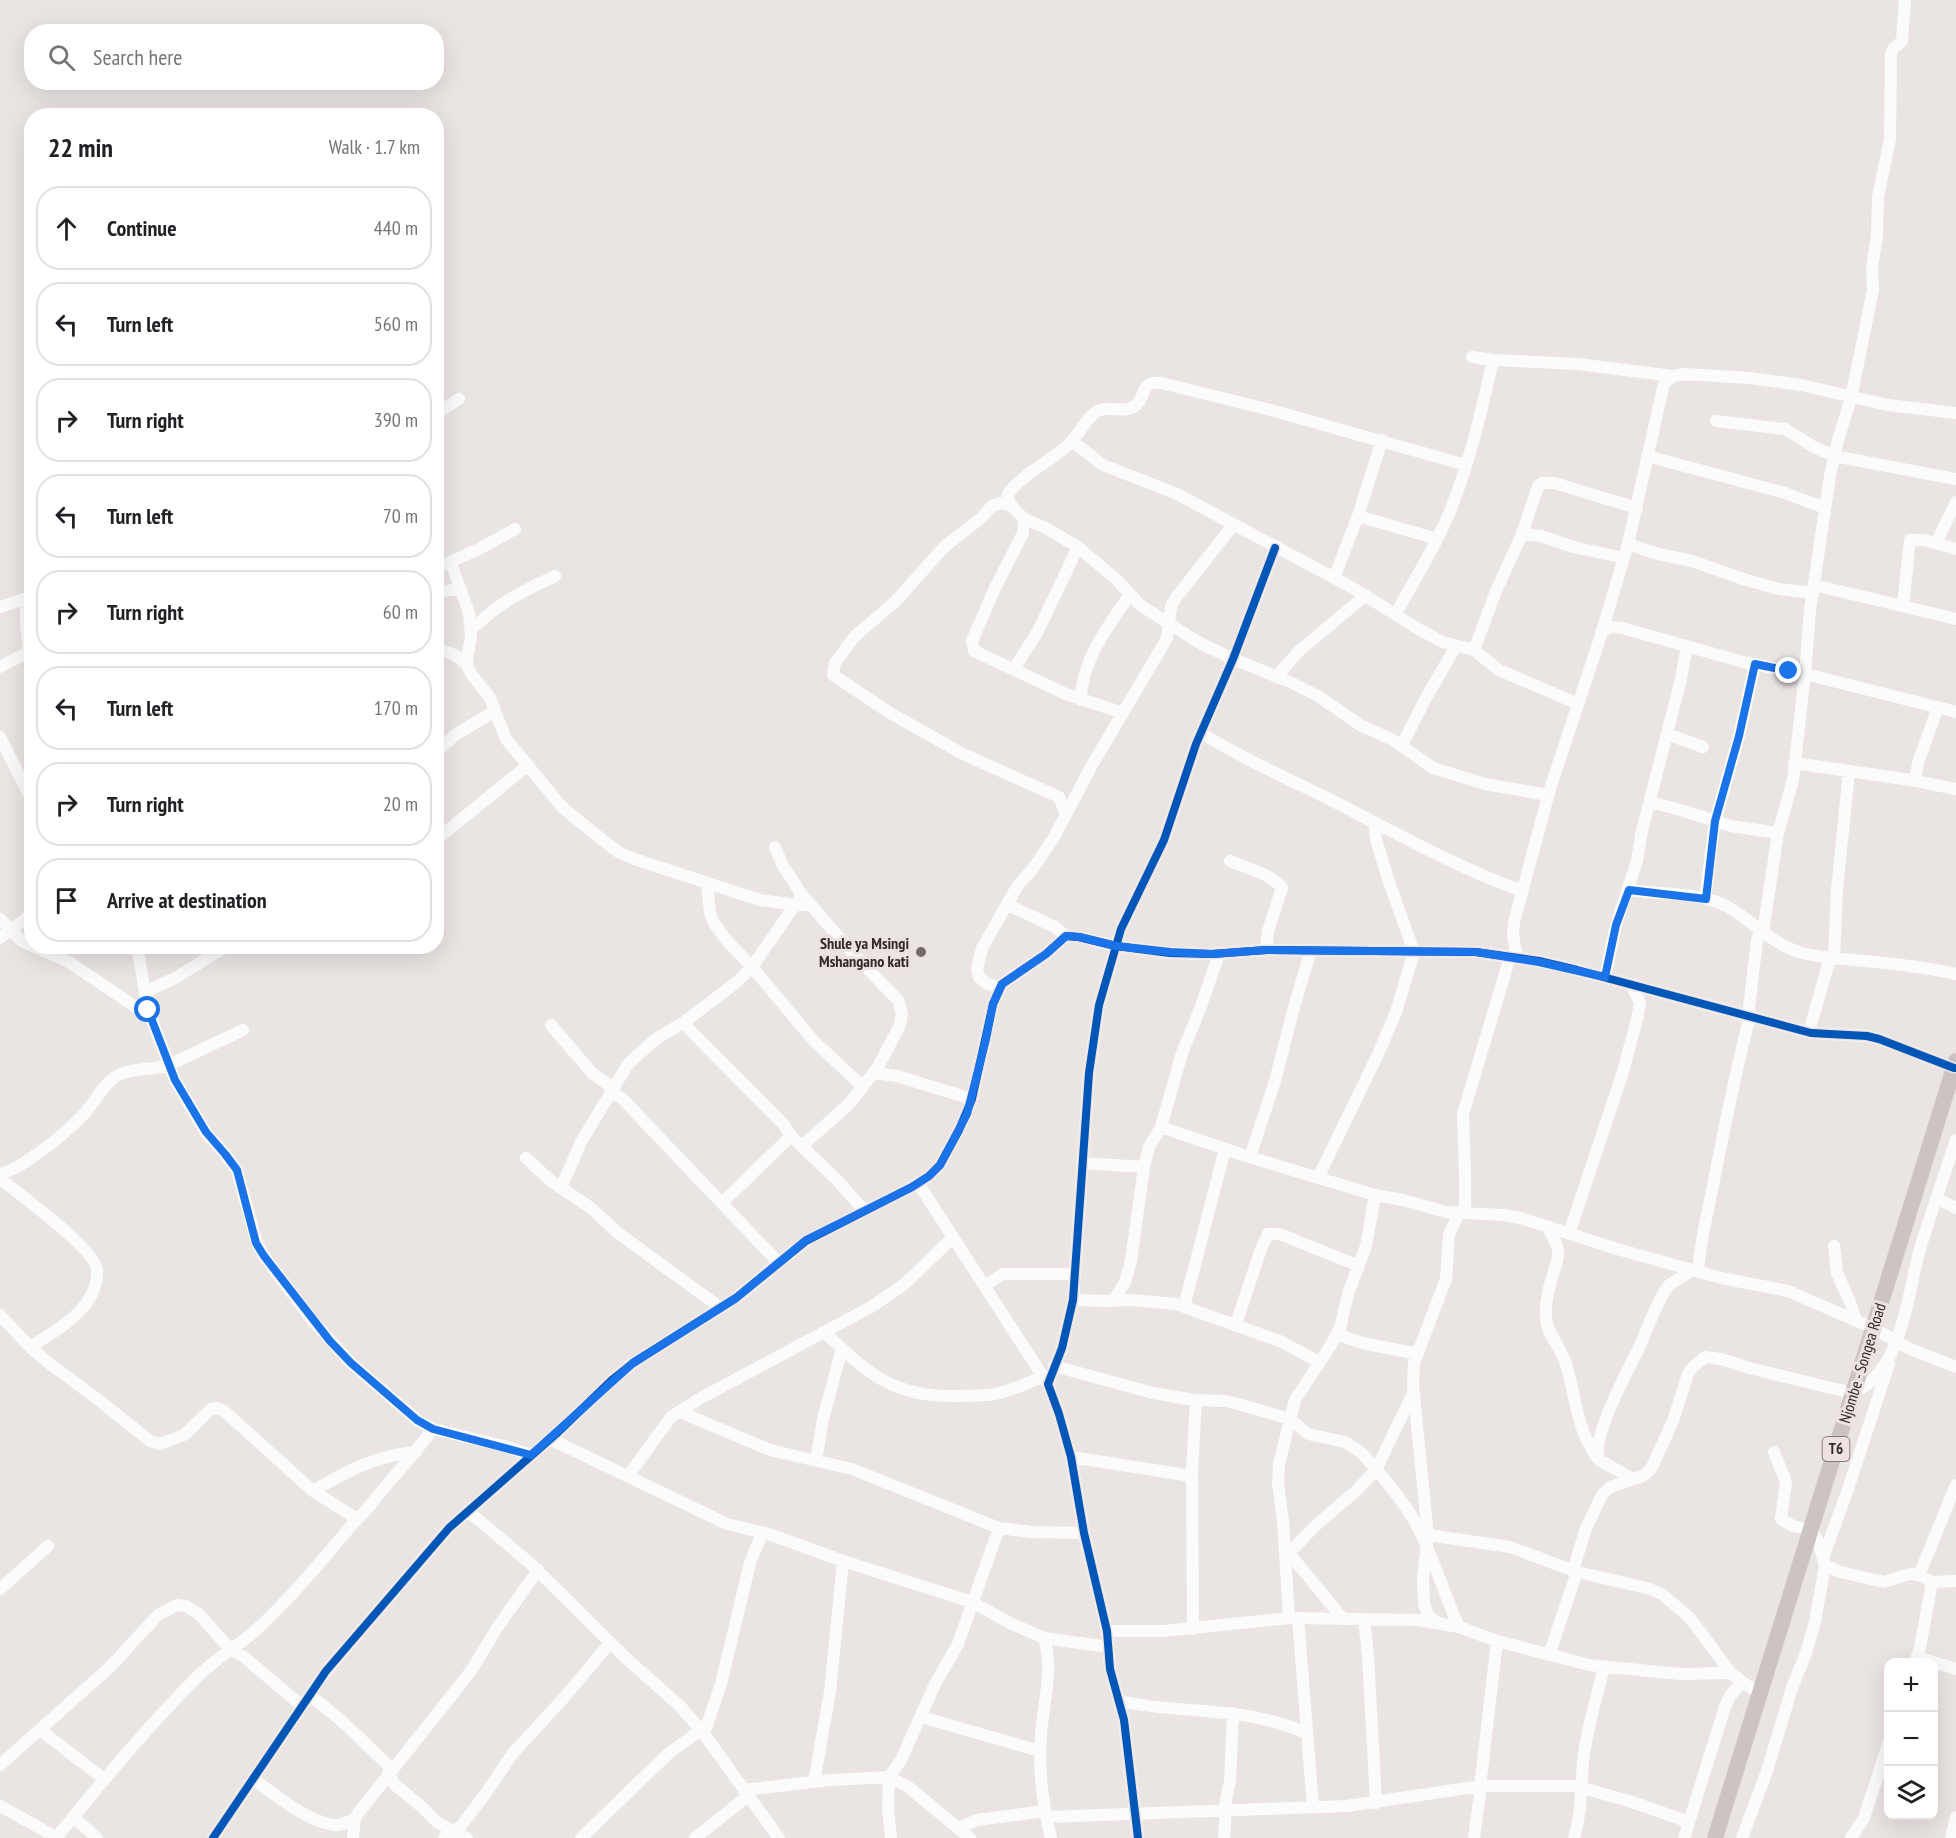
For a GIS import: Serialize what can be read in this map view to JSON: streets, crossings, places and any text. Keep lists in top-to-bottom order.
{
  "streets": {
    "highway": ["Njombe - Songea Road", "T6"]
  },
  "places": ["Shule ya Msingi Mshangano kati"],
  "page": {
    "search": "Search here",
    "heading": ["22 min", "Walk · 1.7 km"],
    "list": [
      ["Continue", "440 m"],
      ["Turn left", "560 m"],
      ["Turn right", "390 m"],
      ["Turn left", "70 m"],
      ["Turn right", "60 m"],
      ["Turn left", "170 m"],
      ["Turn right", "20 m"],
      "Arrive at destination"
    ],
    "map_buttons": ["+", "−"]
  }
}
